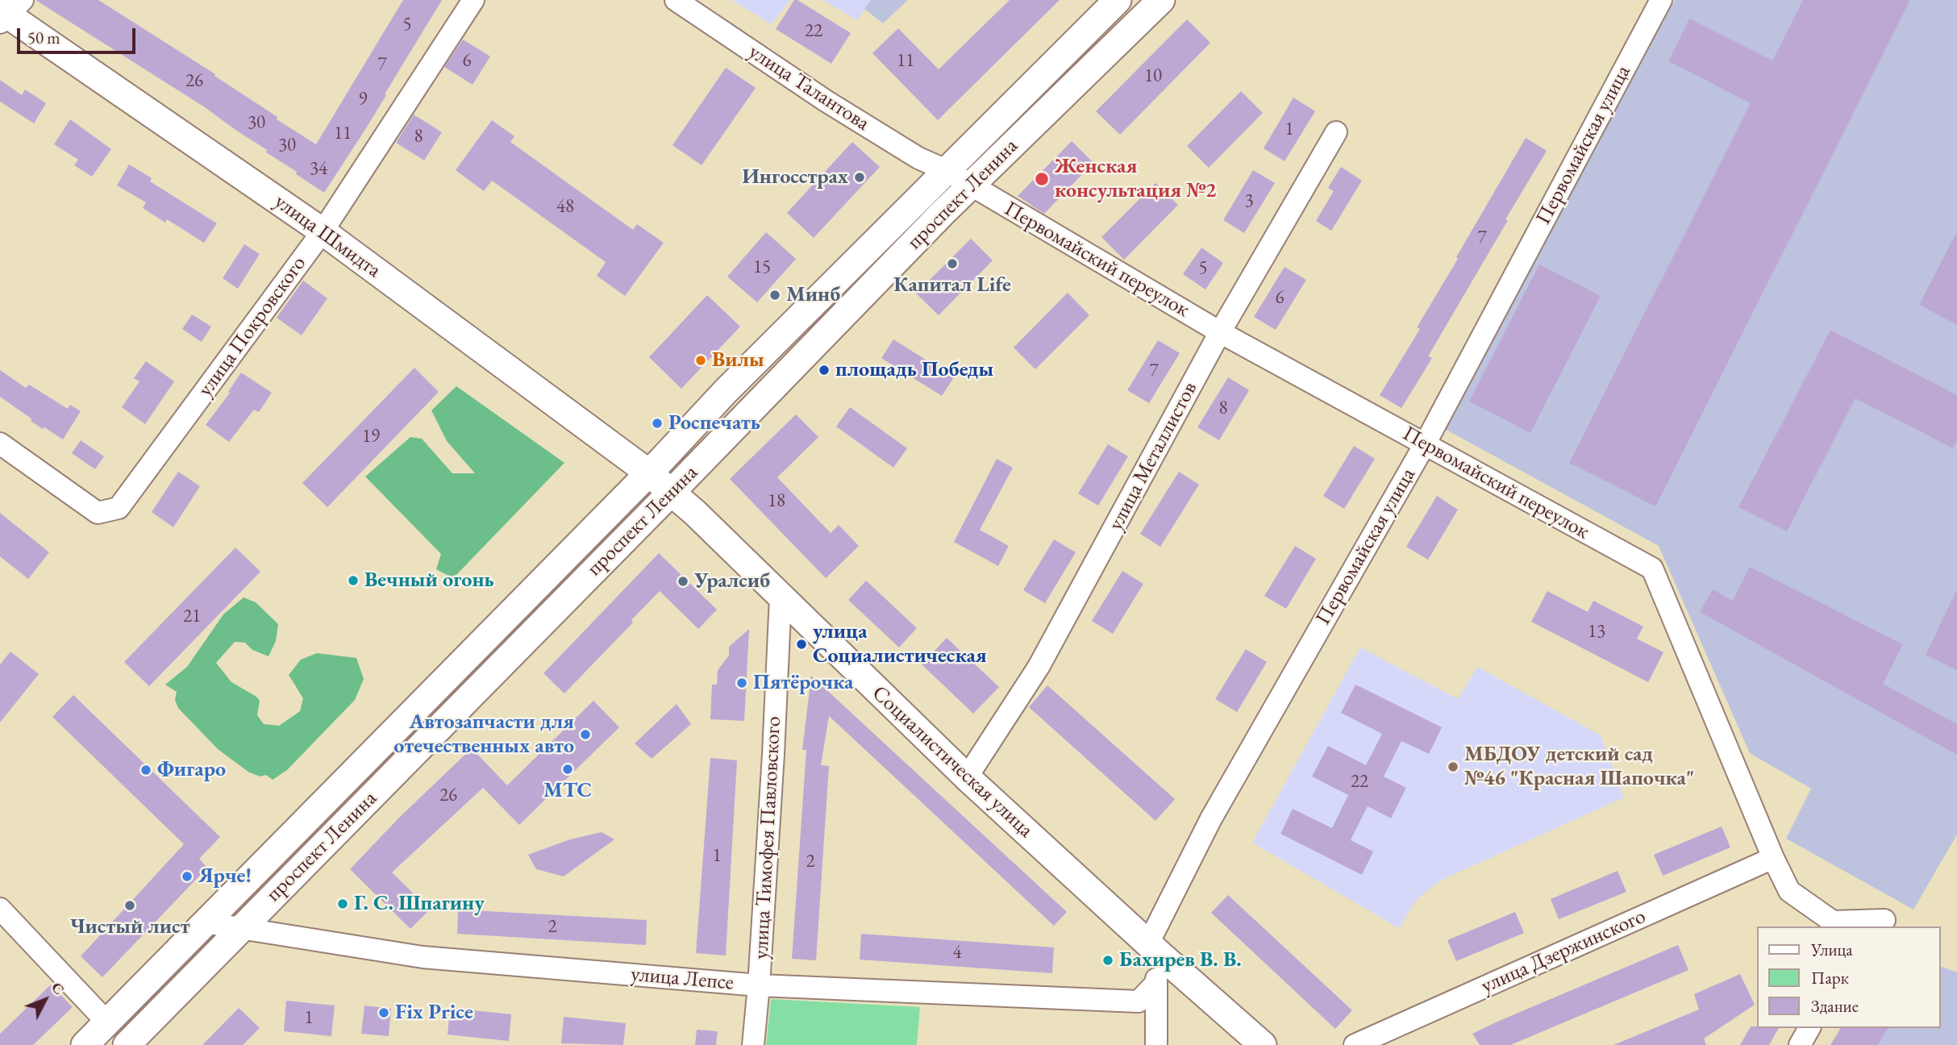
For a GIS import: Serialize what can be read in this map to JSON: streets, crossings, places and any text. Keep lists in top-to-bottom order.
{
  "streets": {
    "main road": ["проспект Ленина", "улица Шмидта", "Социалистическая улица"],
    "street": [
      "улица Талантова",
      "Первомайская улица",
      "Первомайский переулок",
      "улица Покровского",
      "улица Металлистов",
      "улица Тимофея Павловского",
      "улица Дзержинского",
      "улица Лепсе"
    ]
  },
  "crossings": [
    ["улица Талантова", "проспект Ленина"],
    ["улица Талантова", "Первомайский переулок"],
    ["Первомайская улица", "Первомайский переулок"],
    ["Первомайская улица", "Социалистическая улица"],
    ["Первомайская улица", "улица Лепсе"],
    ["проспект Ленина", "улица Шмидта"],
    ["проспект Ленина", "Первомайский переулок"],
    ["проспект Ленина", "Социалистическая улица"],
    ["проспект Ленина", "улица Лепсе"],
    ["улица Шмидта", "улица Покровского"],
    ["улица Шмидта", "Социалистическая улица"],
    ["Первомайский переулок", "улица Металлистов"],
    ["Первомайский переулок", "улица Дзержинского"],
    ["улица Металлистов", "Социалистическая улица"],
    ["Социалистическая улица", "улица Тимофея Павловского"],
    ["улица Тимофея Павловского", "улица Лепсе"]
  ],
  "places": [
    "Ингосстрах",
    "Женская консультация №2",
    "Капитал Life",
    "Минб",
    "Вилы",
    "площадь Победы",
    "Роспечать",
    "Вечный огонь",
    "Уралсиб",
    "улица Социалистическая",
    "Пятёрочка",
    "Автозапчасти для отечественных авто",
    "МБДОУ детский сад №46 \"Красная Шапочка\"",
    "МТС",
    "Фигаро",
    "Ярче!",
    "Г. С. Шпагину",
    "Чистый лист",
    "Бахирев В. В.",
    "Fix Price"
  ],
  "house_numbers": [
    "5",
    "22",
    "6",
    "11",
    "7",
    "10",
    "26",
    "9",
    "30",
    "1",
    "11",
    "8",
    "30",
    "34",
    "3",
    "48",
    "7",
    "15",
    "5",
    "6",
    "7",
    "8",
    "19",
    "18",
    "21",
    "13",
    "22",
    "26",
    "1",
    "2",
    "2",
    "4",
    "1"
  ],
  "legend": ["Улица", "Парк", "Здание"],
  "scale_bar": "50 m",
  "north": "top right"
}
